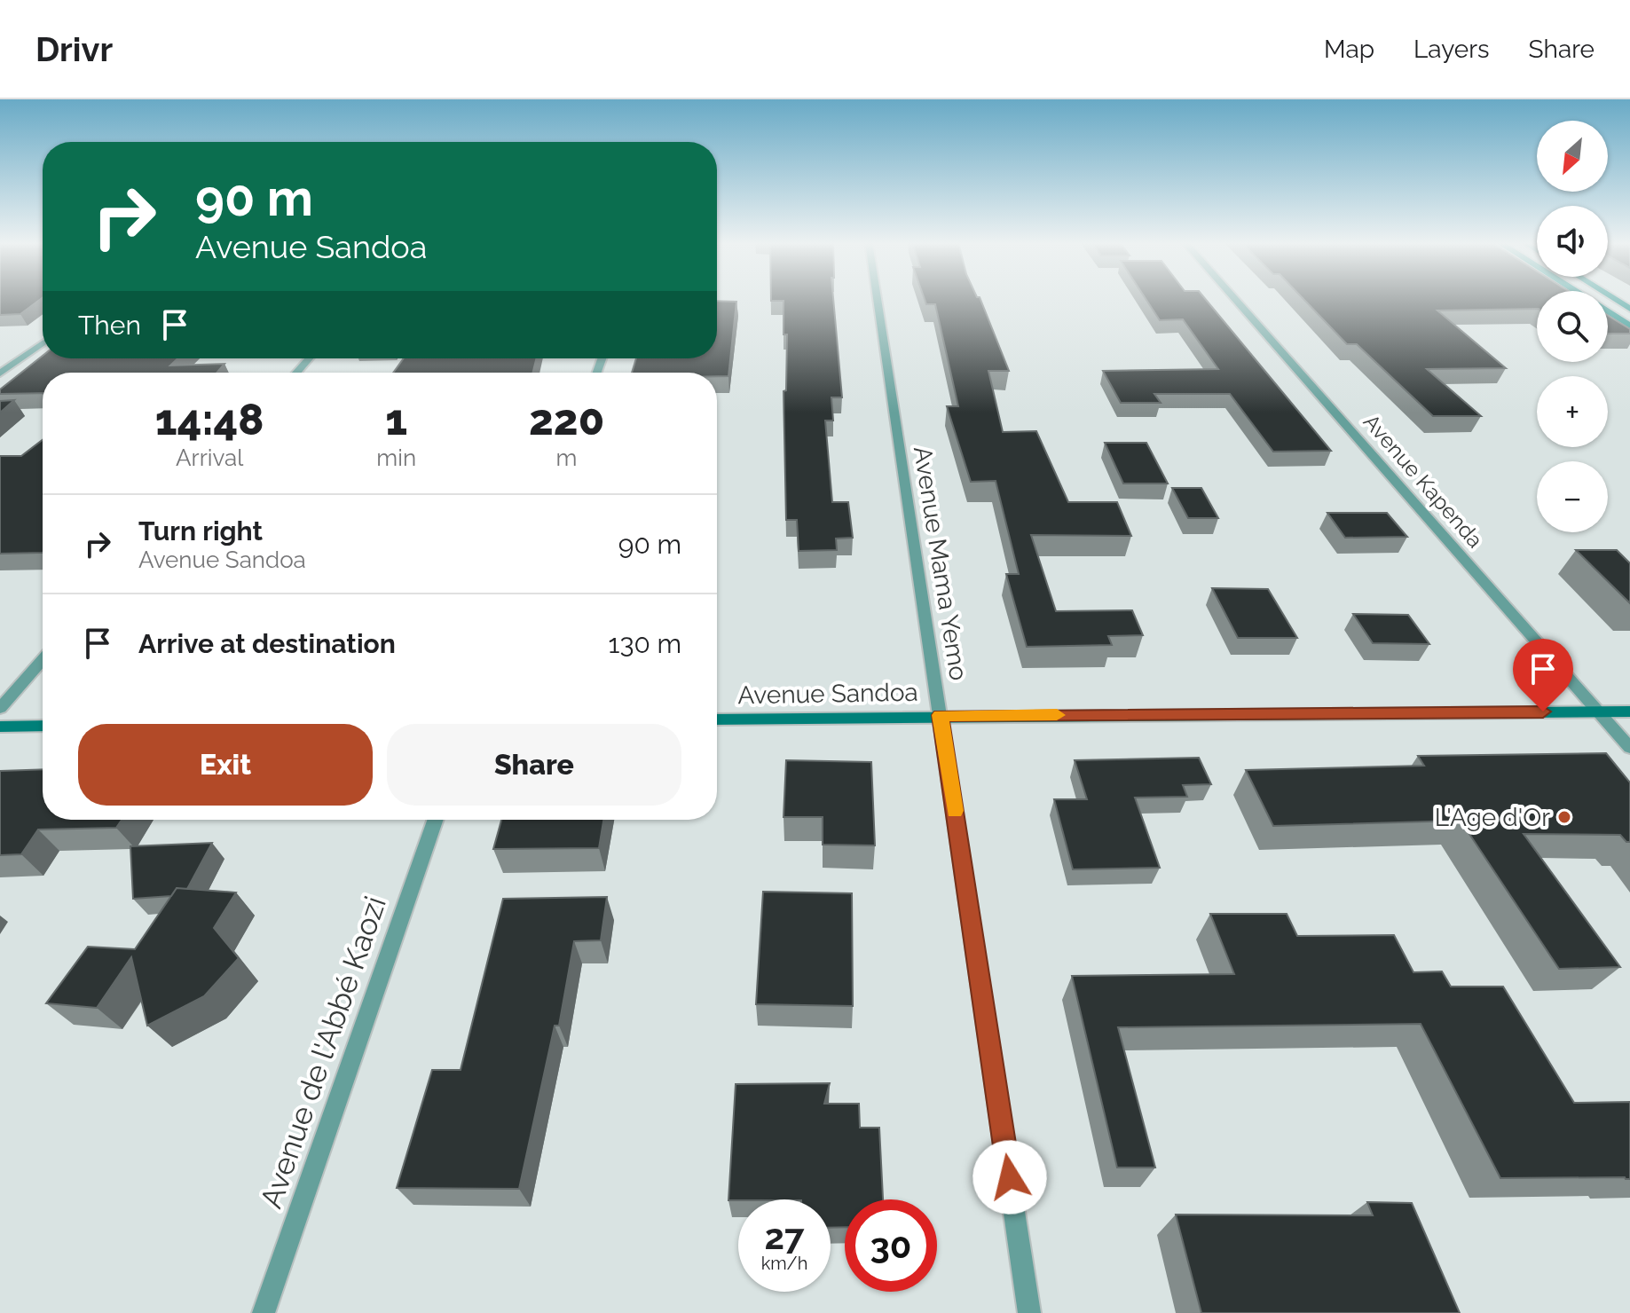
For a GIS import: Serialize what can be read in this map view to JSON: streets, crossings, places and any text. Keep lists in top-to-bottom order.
{
  "streets": {
    "street": [
      "Avenue Kapenda",
      "Avenue Mama Yemo",
      "Avenue Sandoa",
      "Avenue de l'Abbé Kaozi"
    ]
  },
  "crossings": [
    ["Avenue Kapenda", "Avenue Sandoa"],
    ["Avenue Mama Yemo", "Avenue Sandoa"]
  ],
  "places": ["L'Age d'Or"],
  "north": "bottom left",
  "page": {
    "header": "Drivr",
    "nav": ["Map", "Layers", "Share"],
    "map_buttons": ["+", "−"],
    "turn": ["90 m", "Avenue Sandoa"],
    "then": "Then",
    "eta": [
      "14:48",
      "Arrival",
      "1",
      "min",
      "220",
      "m"
    ],
    "list": [
      {
        "name": "Turn right",
        "note": "Avenue Sandoa",
        "value": "90 m"
      },
      {
        "name": "Arrive at destination",
        "value": "130 m"
      }
    ],
    "buttons": ["Exit", "Share"],
    "speed": "27 km/h",
    "limit": "30"
  }
}
